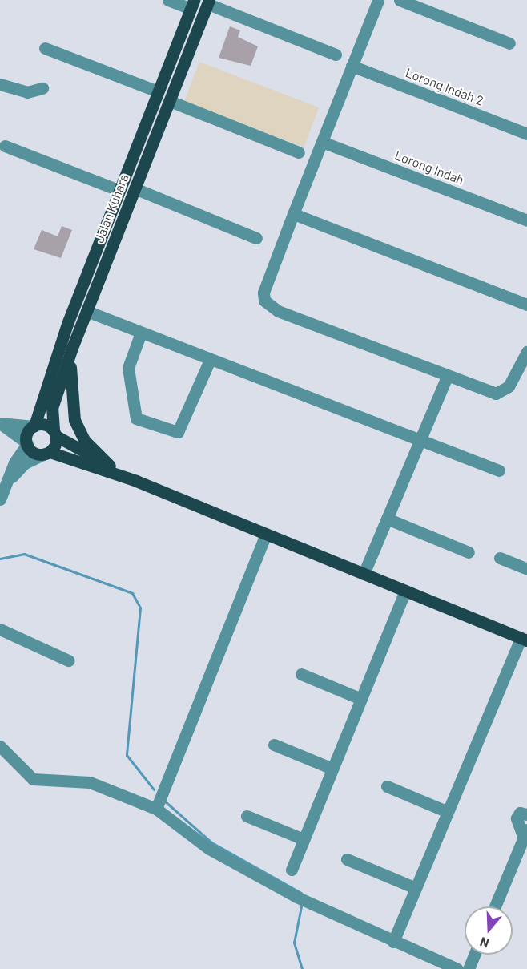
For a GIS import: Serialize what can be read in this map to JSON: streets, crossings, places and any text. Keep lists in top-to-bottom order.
{
  "streets": {
    "main road": ["Jalan Kuhara"],
    "street": ["Lorong Indah 2", "Lorong Indah"]
  },
  "north": "bottom"
}
